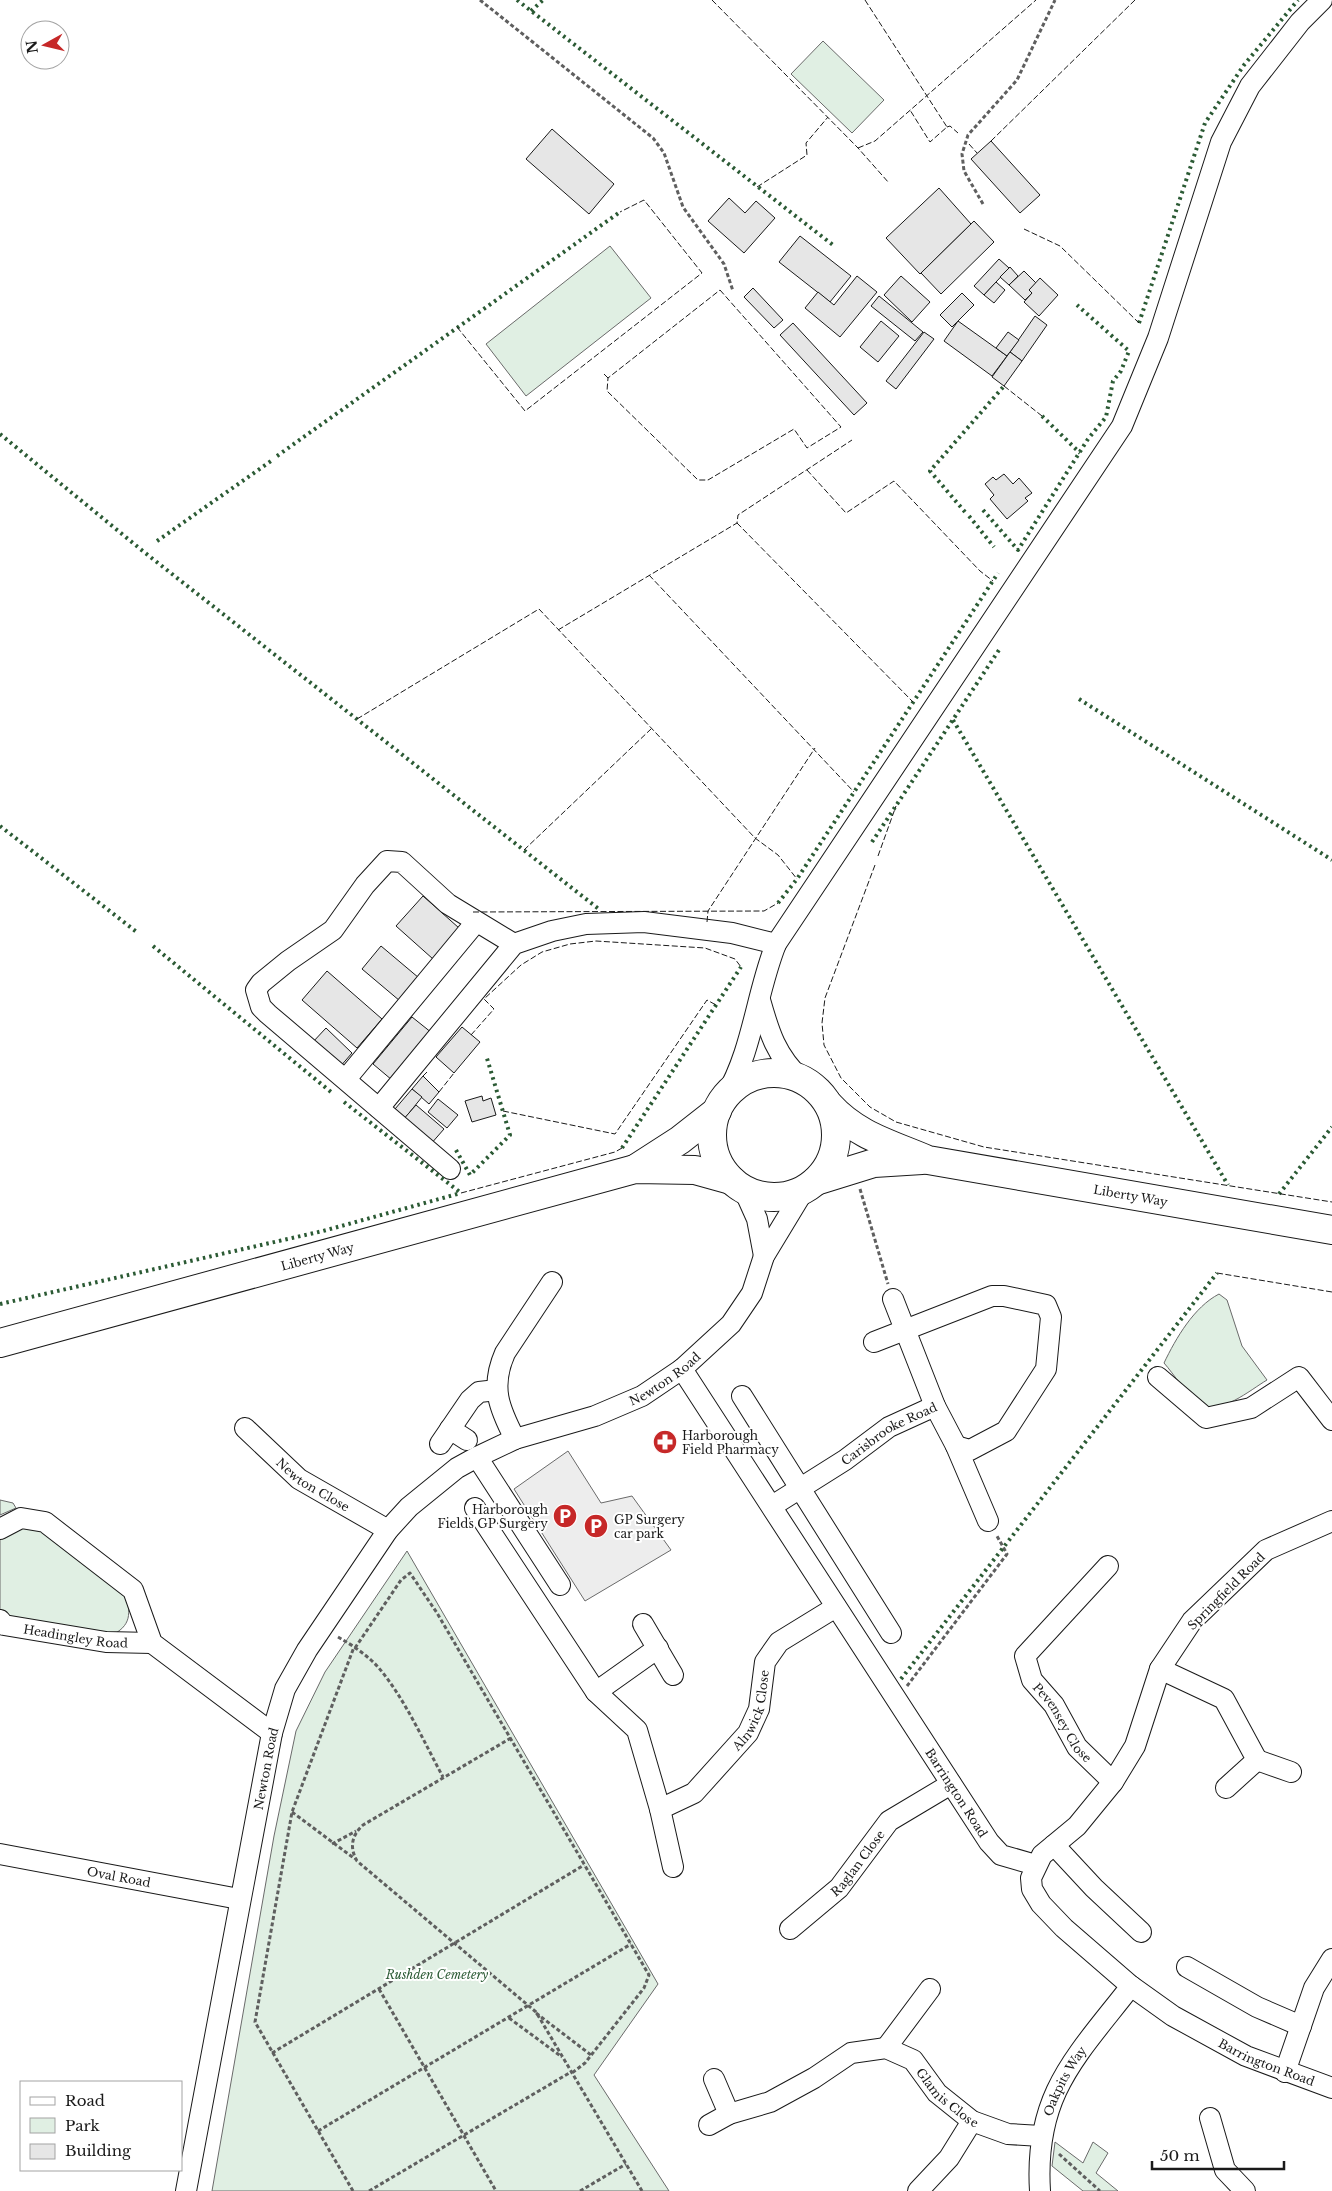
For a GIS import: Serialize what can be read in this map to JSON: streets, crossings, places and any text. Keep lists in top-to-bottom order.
{
  "streets": {
    "highway": ["Liberty Way"],
    "street": [
      "Newton Road",
      "Carisbrooke Road",
      "Newton Close",
      "Springfield Road",
      "Headingley Road",
      "Alnwick Close",
      "Pevensey Close",
      "Barrington Road",
      "Raglan Close",
      "Oval Road",
      "Oakpits Way",
      "Glamis Close"
    ]
  },
  "crossings": [
    ["Liberty Way", "Newton Road"],
    ["Newton Road", "Newton Close"],
    ["Newton Road", "Barrington Road"],
    ["Newton Road", "Oval Road"],
    ["Carisbrooke Road", "Barrington Road"],
    ["Springfield Road", "Pevensey Close"],
    ["Springfield Road", "Barrington Road"],
    ["Alnwick Close", "Barrington Road"],
    ["Barrington Road", "Raglan Close"],
    ["Barrington Road", "Oakpits Way"],
    ["Oakpits Way", "Glamis Close"]
  ],
  "parks": ["Rushden Cemetery"],
  "places": {
    "pharmacy": ["Harborough Field Pharmacy"],
    "parking": ["Harborough Fields GP Surgery", "GP Surgery car park"]
  },
  "legend": ["Road", "Park", "Building"],
  "scale_bar": "50 m",
  "north": "left"
}
